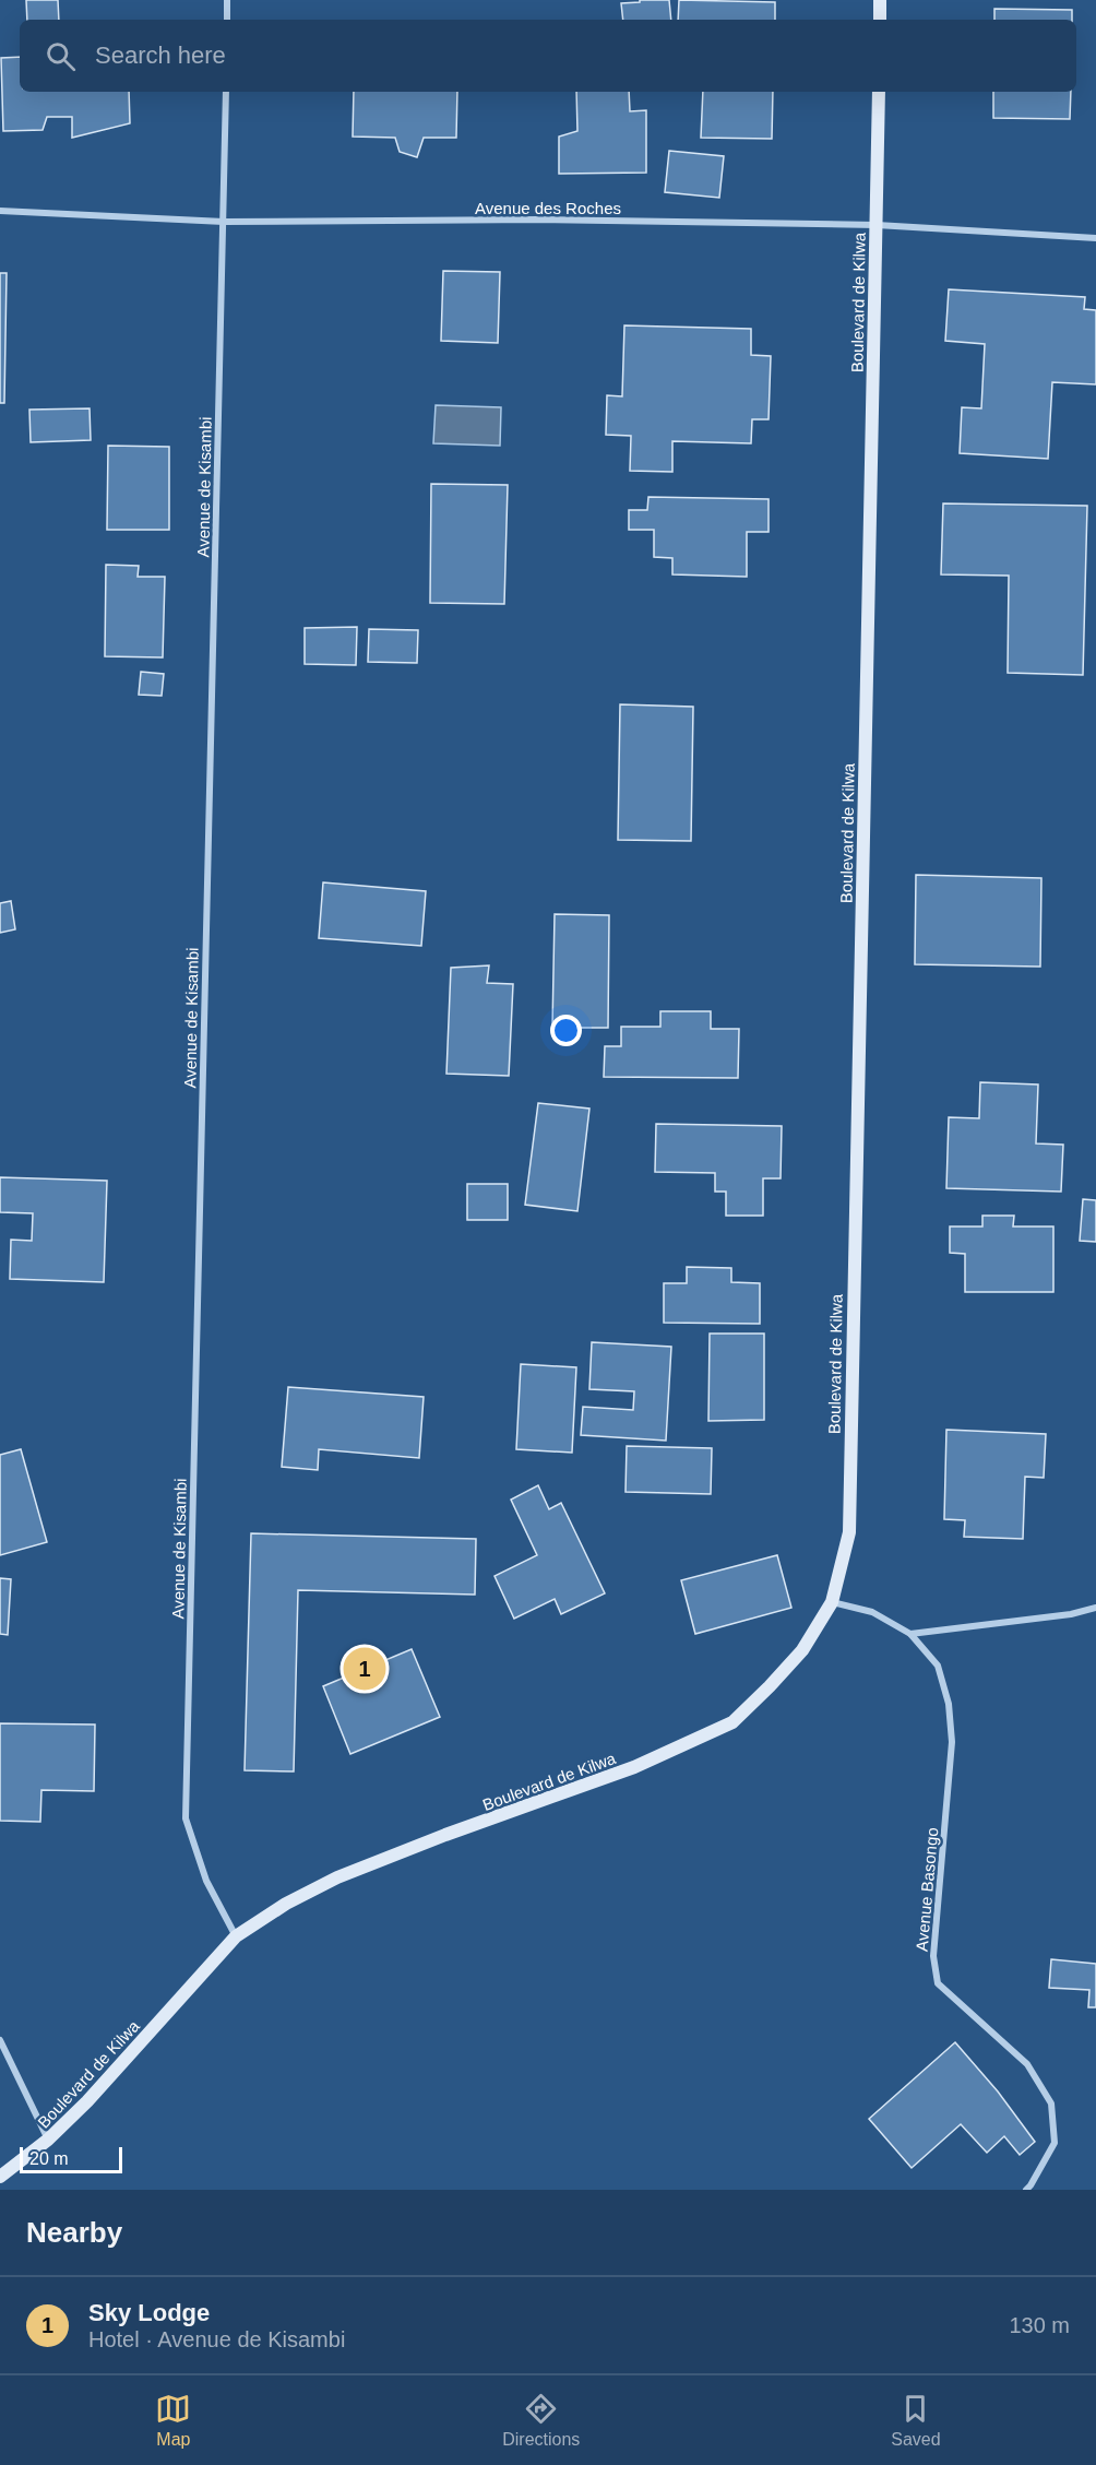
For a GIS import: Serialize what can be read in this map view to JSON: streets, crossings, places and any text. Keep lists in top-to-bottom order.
{
  "streets": {
    "street": [
      "Avenue des Roches",
      "Boulevard de Kilwa",
      "Avenue de Kisambi",
      "Avenue Basongo"
    ]
  },
  "crossings": [
    ["Avenue des Roches", "Boulevard de Kilwa"],
    ["Avenue des Roches", "Avenue de Kisambi"],
    ["Boulevard de Kilwa", "Avenue de Kisambi"],
    ["Boulevard de Kilwa", "Avenue Basongo"]
  ],
  "scale_bar": "20 m",
  "page": {
    "search": "Search here",
    "pins": "1",
    "scale": "20 m",
    "heading": "Nearby",
    "list": [
      {
        "mark": "1",
        "name": "Sky Lodge",
        "note": "Hotel · Avenue de Kisambi",
        "value": "130 m"
      }
    ],
    "nav": ["Map", "Directions", "Saved"]
  }
}
